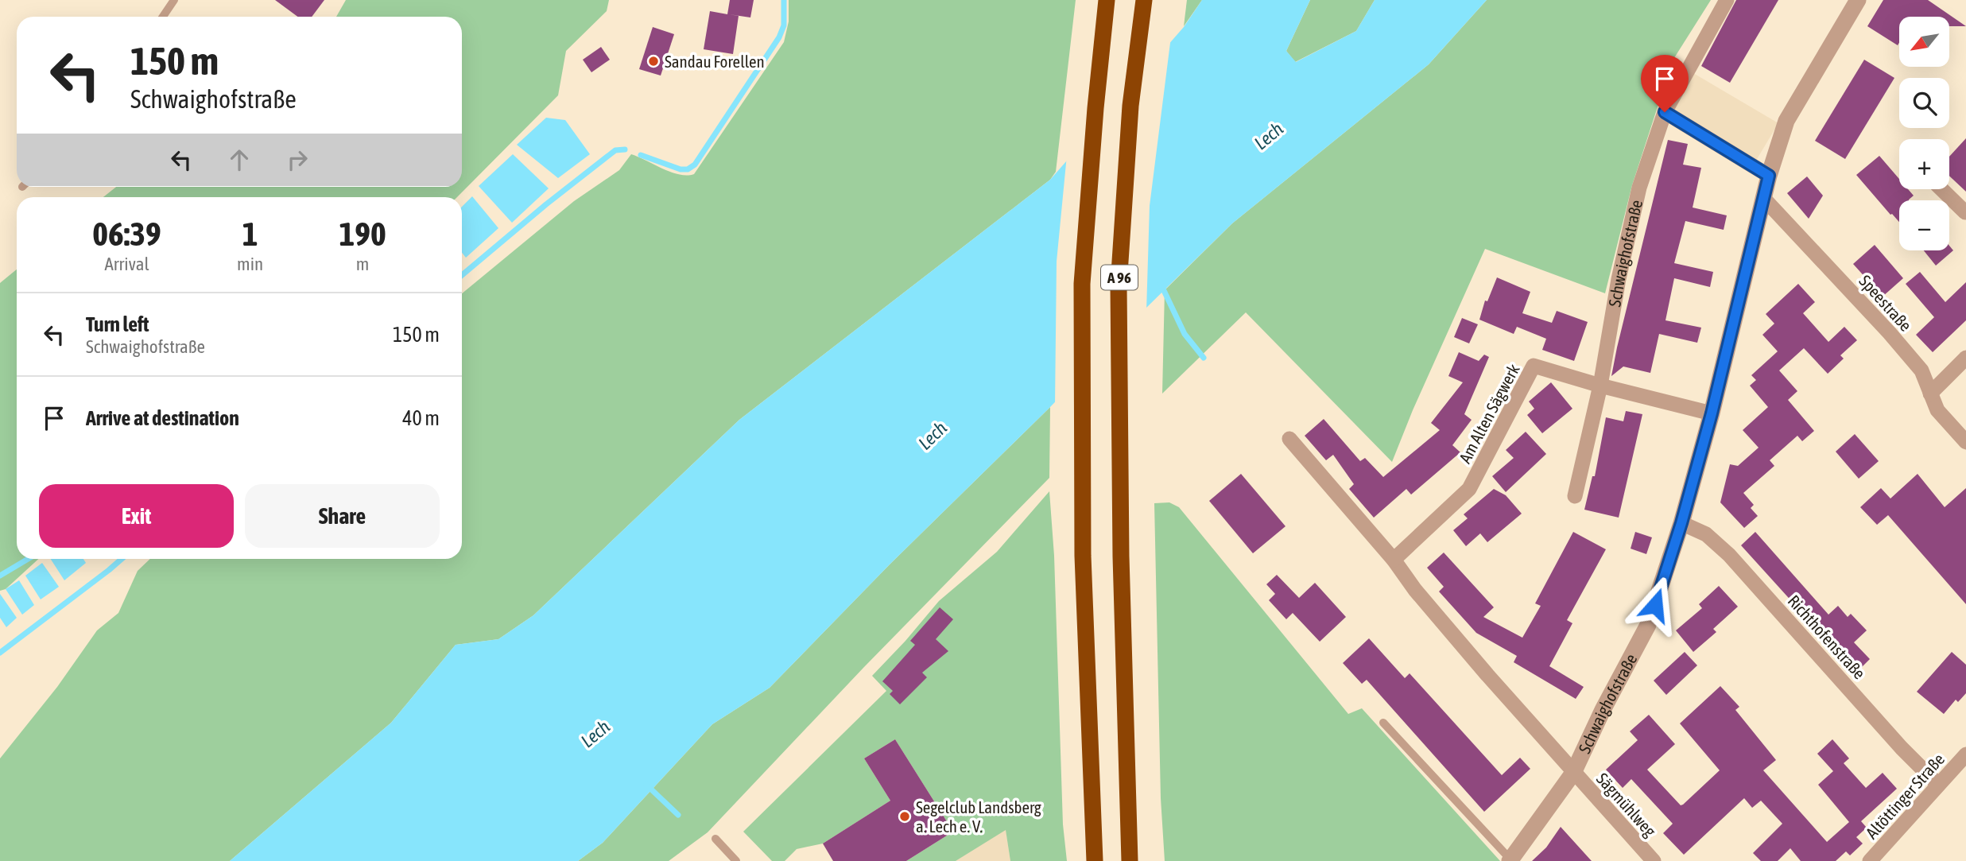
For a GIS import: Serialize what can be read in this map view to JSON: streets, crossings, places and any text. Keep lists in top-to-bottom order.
{
  "streets": {
    "highway": ["A 96"],
    "street": [
      "Schwaighofstraße",
      "Speestraße",
      "Am Alten Sägwerk",
      "Richthofenstraße",
      "Altöttinger Straße",
      "Sägmühlweg"
    ]
  },
  "crossings": [
    ["Schwaighofstraße", "Speestraße"],
    ["Schwaighofstraße", "Am Alten Sägwerk"],
    ["Schwaighofstraße", "Richthofenstraße"],
    ["Schwaighofstraße", "Sägmühlweg"],
    ["Richthofenstraße", "Altöttinger Straße"]
  ],
  "water": ["Lech"],
  "places": ["Sandau Forellen", "Segelclub Landsberg a. Lech e. V."],
  "north": "bottom left",
  "page": {
    "map_buttons": ["+", "−"],
    "turn": ["150 m", "Schwaighofstraße"],
    "eta": [
      "06:39",
      "Arrival",
      "1",
      "min",
      "190",
      "m"
    ],
    "list": [
      {
        "name": "Turn left",
        "note": "Schwaighofstraße",
        "value": "150 m"
      },
      {
        "name": "Arrive at destination",
        "value": "40 m"
      }
    ],
    "buttons": ["Exit", "Share"]
  }
}
